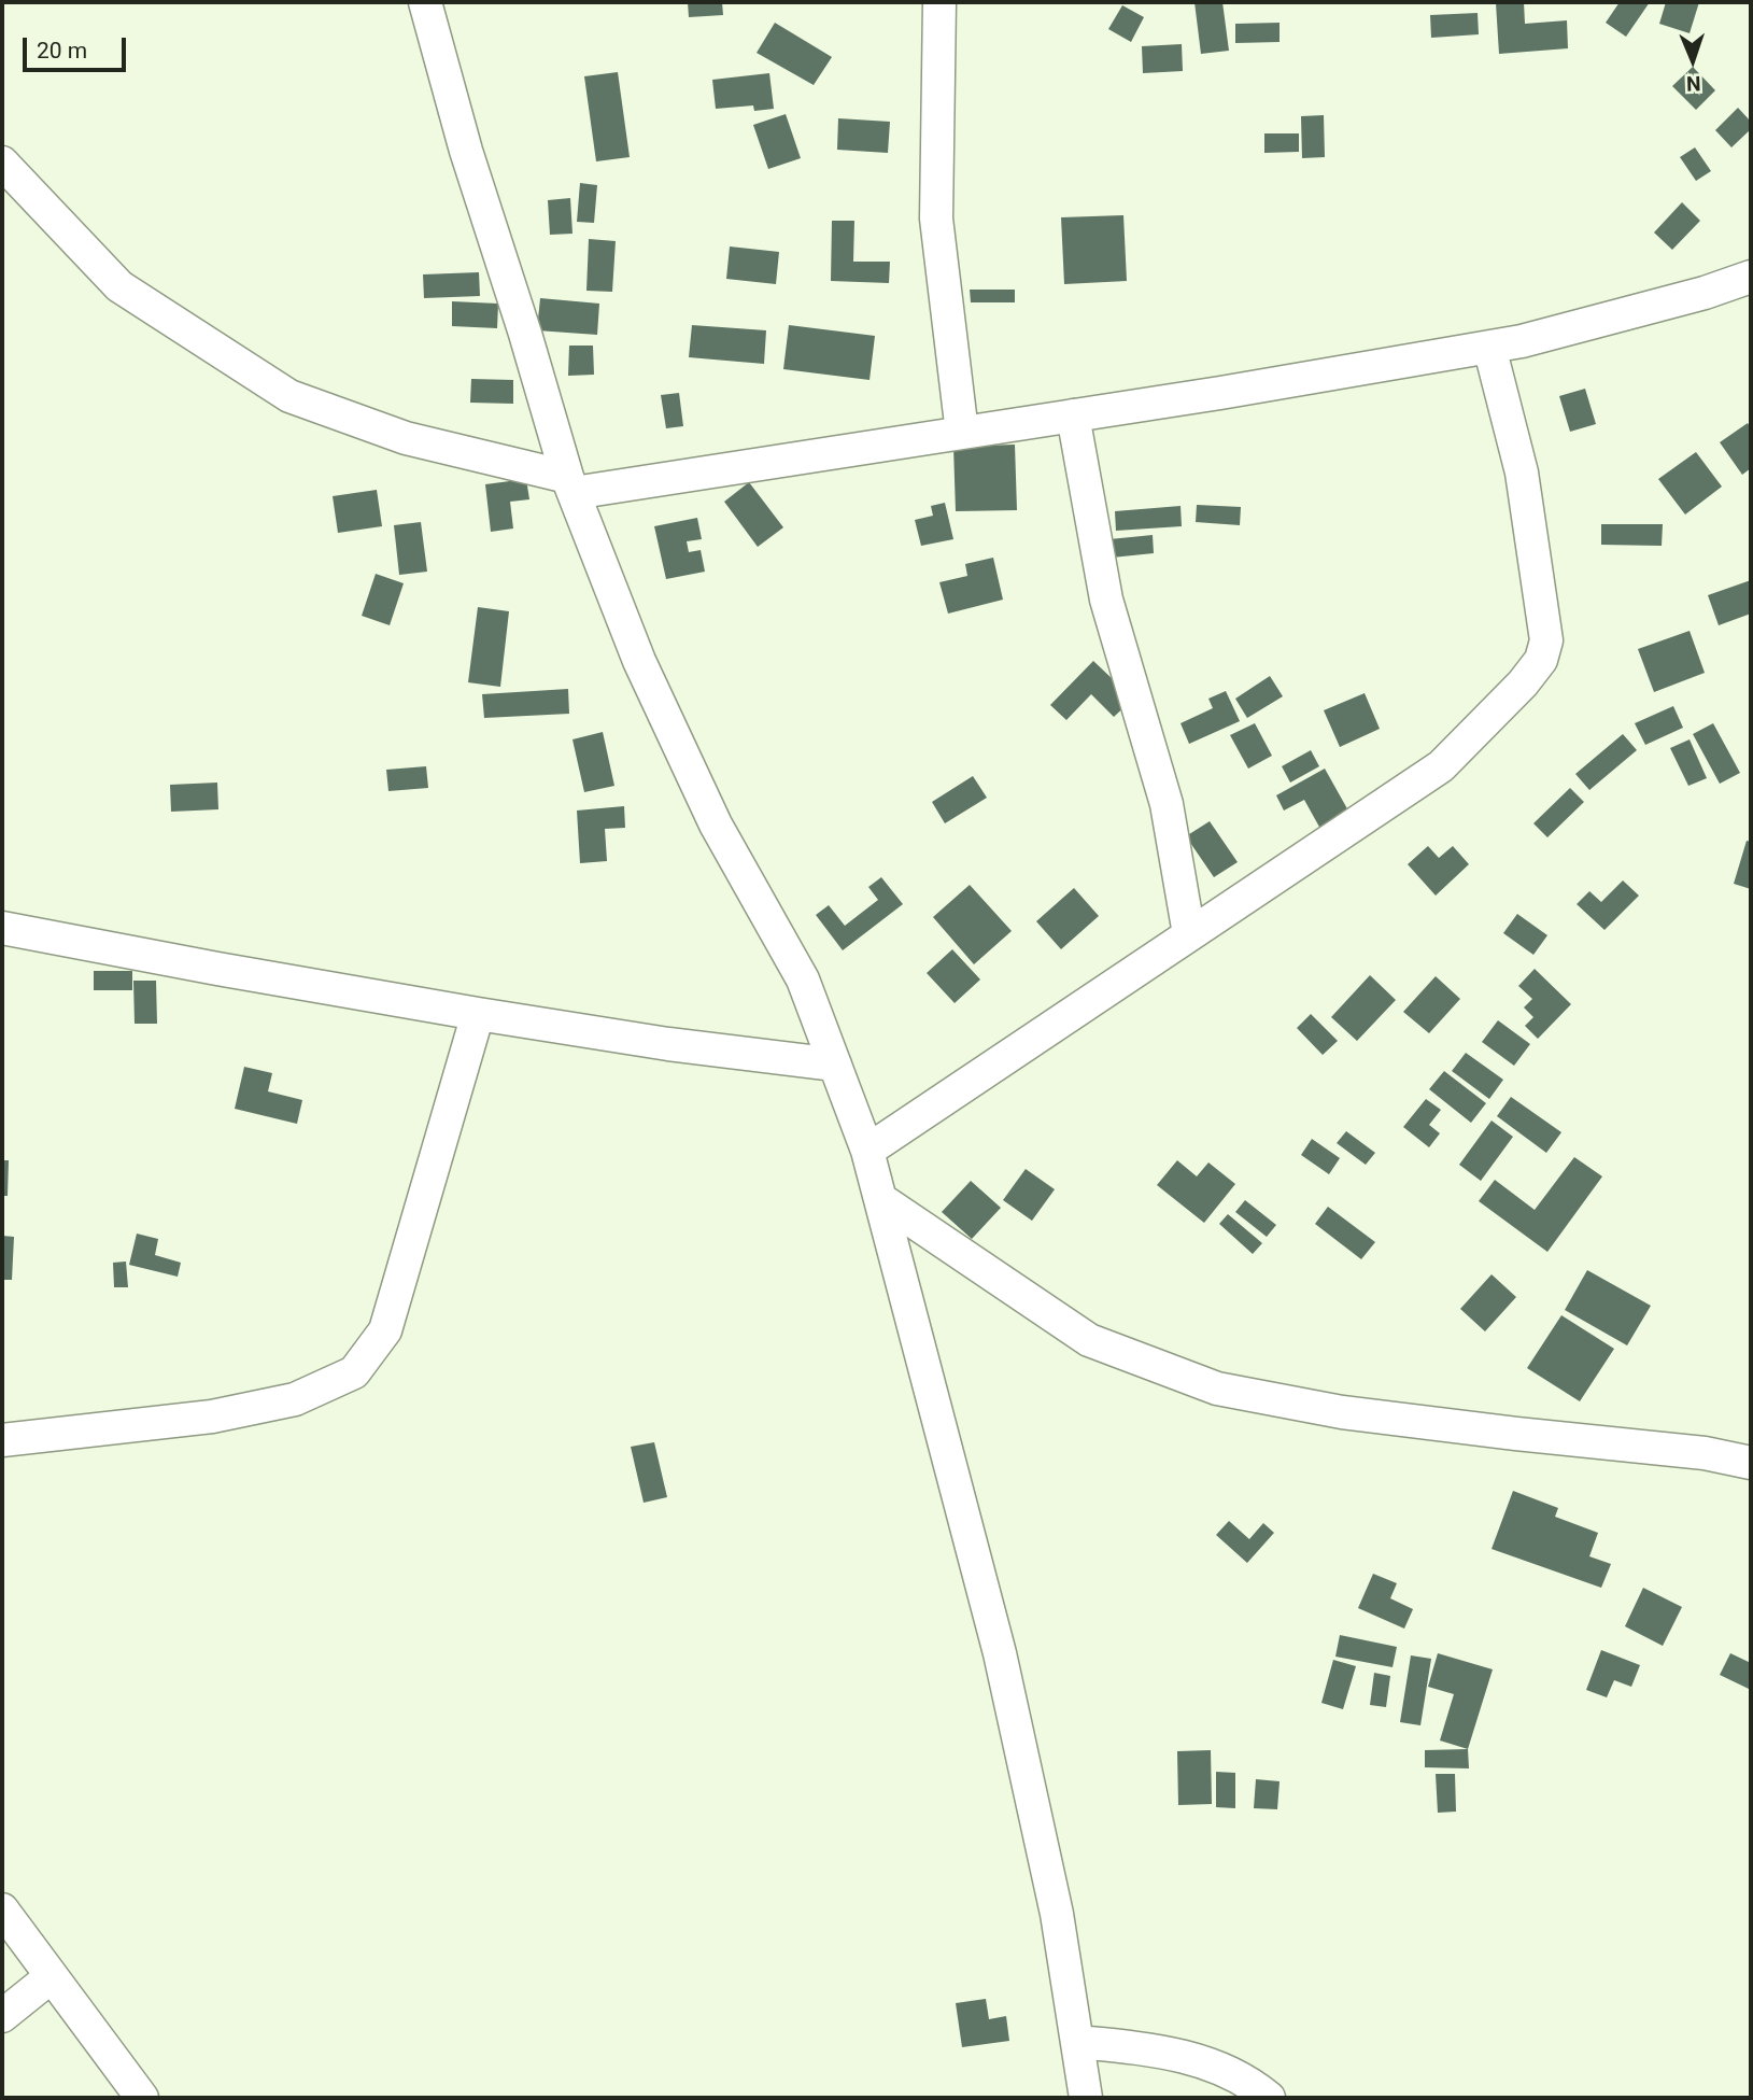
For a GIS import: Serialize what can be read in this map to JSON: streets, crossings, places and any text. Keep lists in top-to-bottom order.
{
  "scale_bar": "20 m",
  "north": "bottom"
}
